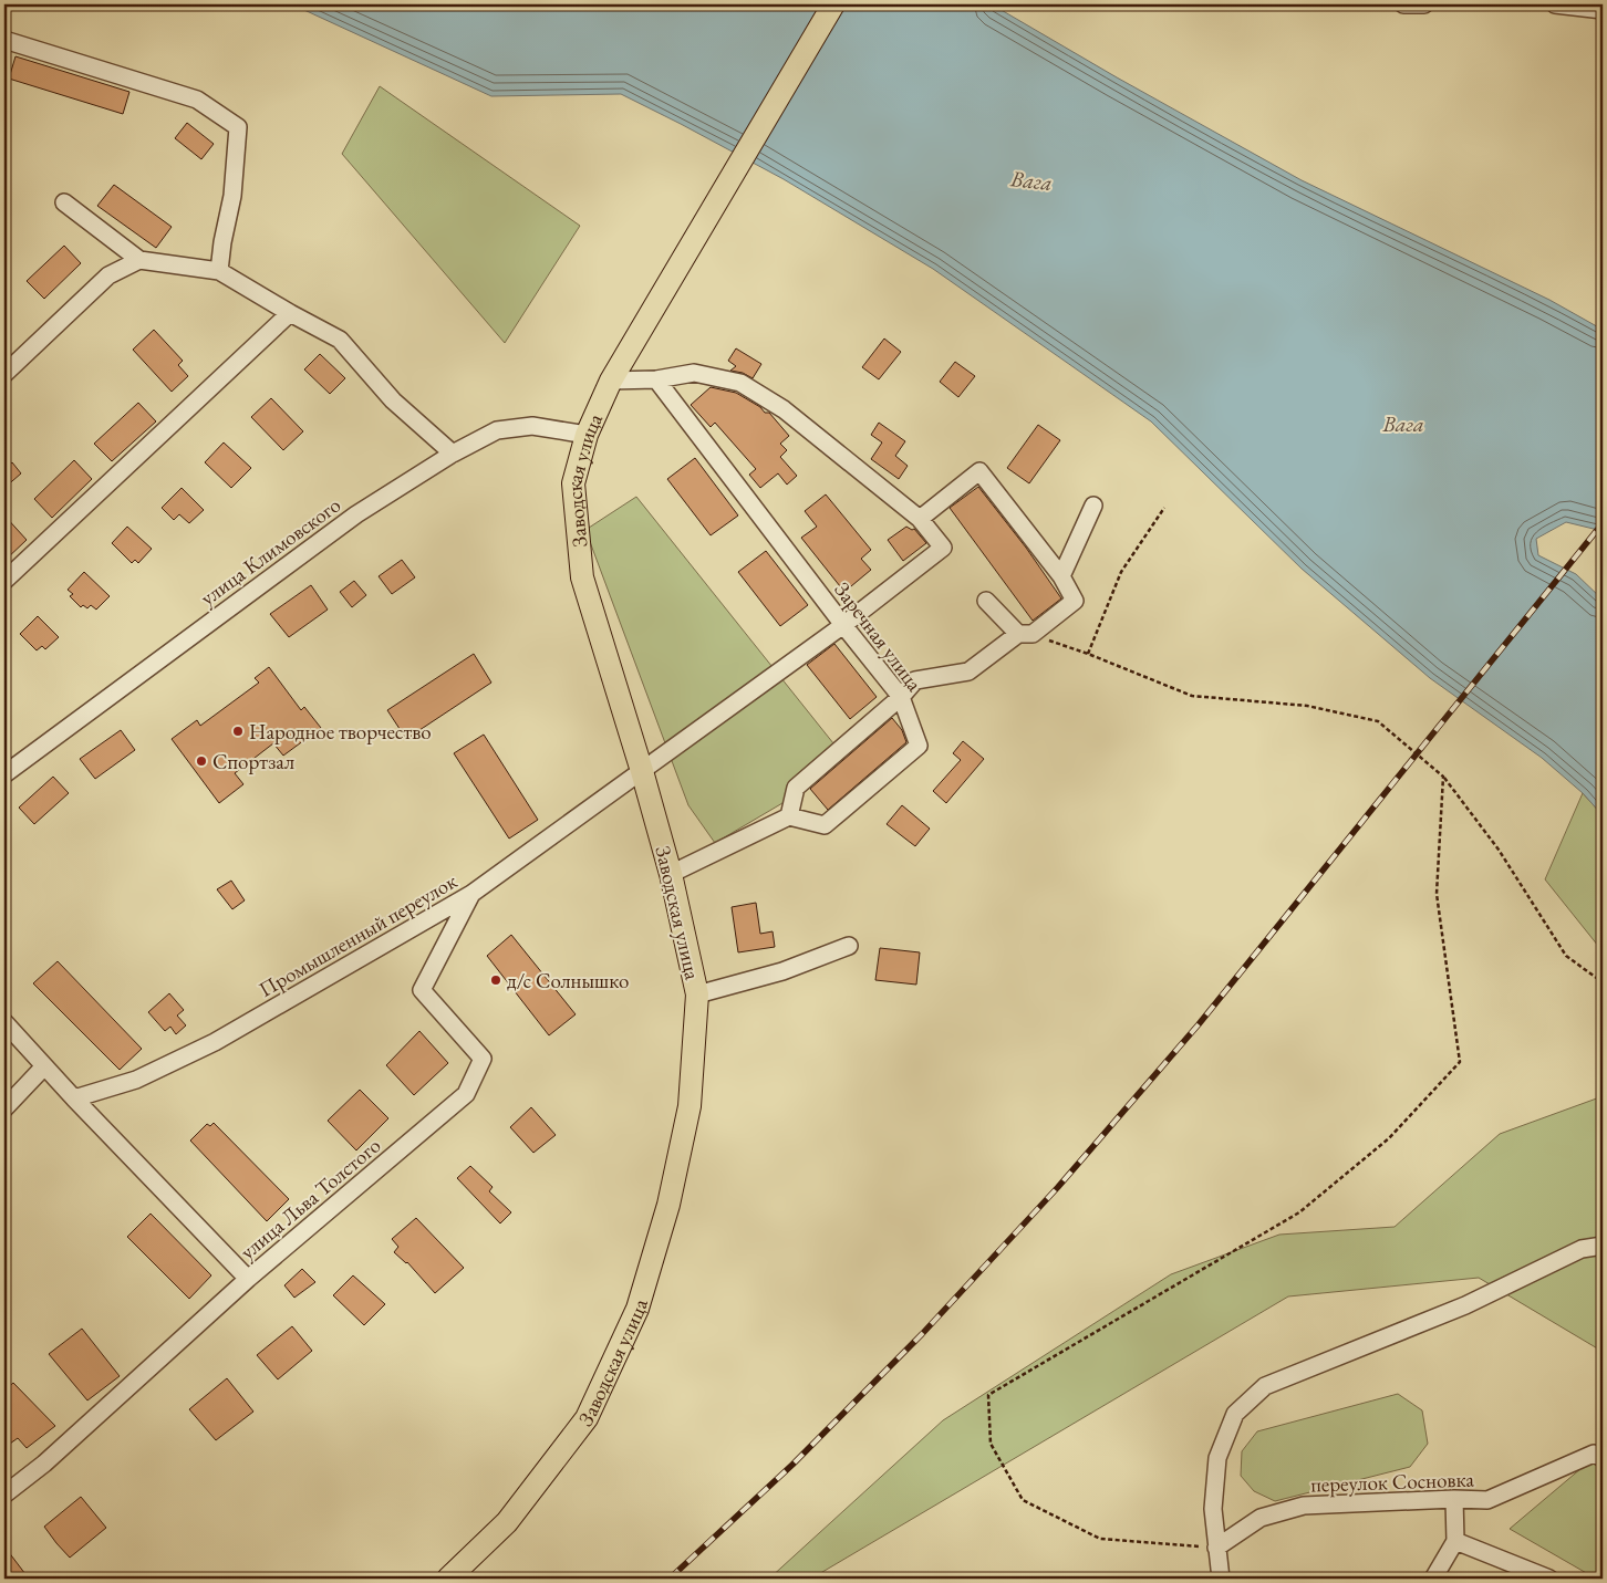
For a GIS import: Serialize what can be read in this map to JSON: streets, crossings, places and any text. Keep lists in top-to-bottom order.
{
  "streets": {
    "main road": ["Заводская улица"],
    "street": [
      "улица Климовского",
      "Заречная улица",
      "Промышленный переулок",
      "улица Льва Толстого",
      "переулок Сосновка"
    ]
  },
  "crossings": [
    ["Заводская улица", "улица Климовского"],
    ["Заводская улица", "Промышленный переулок"],
    ["Заречная улица", "Промышленный переулок"],
    ["Промышленный переулок", "улица Льва Толстого"]
  ],
  "water": ["Вага"],
  "places": ["Народное творчество", "Спортзал", "д/с Солнышко"]
}
